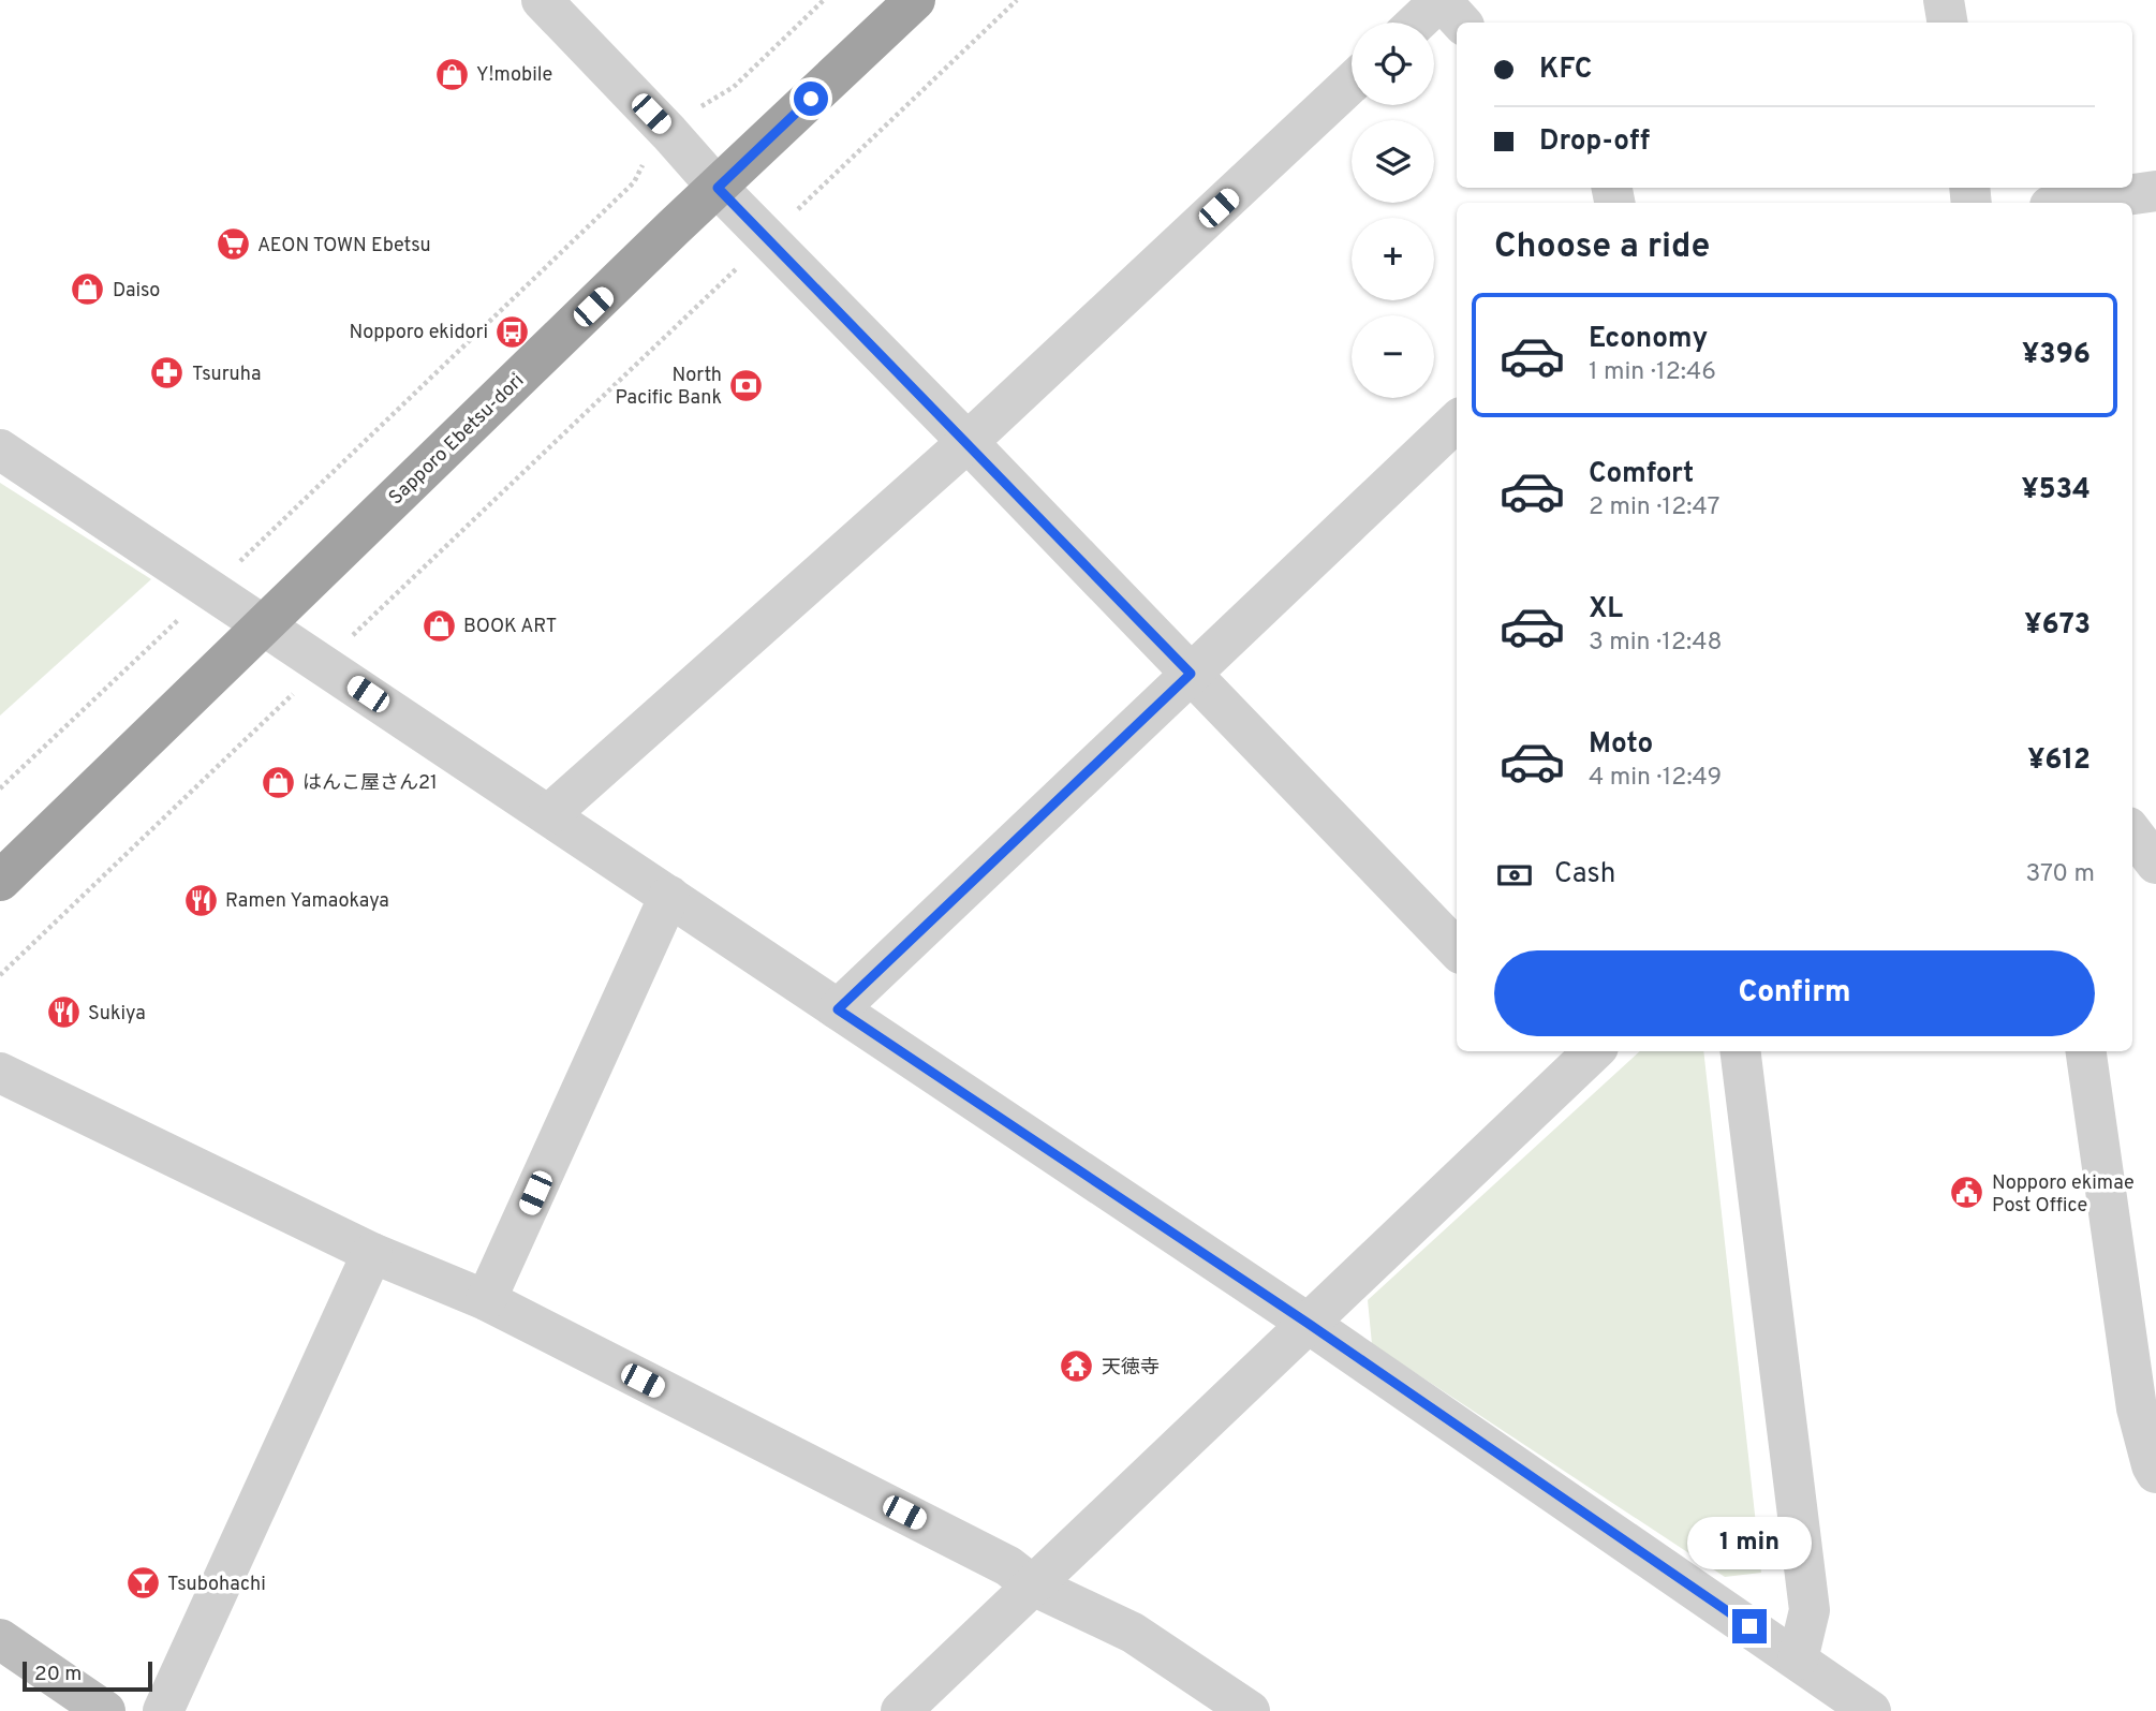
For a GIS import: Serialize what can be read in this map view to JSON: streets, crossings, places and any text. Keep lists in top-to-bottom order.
{
  "streets": {
    "highway": ["Sapporo Ebetsu-dori"]
  },
  "places": {
    "shop": [
      "Y!mobile",
      "Daiso",
      "BOOK ART",
      "はんこ屋さん21"
    ],
    "supermarket": ["AEON TOWN Ebetsu"],
    "bus stop": ["Nopporo ekidori"],
    "pharmacy": ["Tsuruha"],
    "bank": ["North Pacific Bank"],
    "restaurant": ["Ramen Yamaokaya", "Sukiya"],
    "public building": ["Nopporo ekimae Post Office"],
    "temple": ["天徳寺"],
    "bar": ["Tsubohachi"]
  },
  "scale_bar": "20 m",
  "page": {
    "map_buttons": ["+", "−"],
    "banner": ["KFC", "Drop-off"],
    "heading": "Choose a ride",
    "list": [
      {
        "name": "Economy",
        "note": "1 min · 12:46",
        "value": "¥396"
      },
      {
        "name": "Comfort",
        "note": "2 min · 12:47",
        "value": "¥534"
      },
      {
        "name": "XL",
        "note": "3 min · 12:48",
        "value": "¥673"
      },
      {
        "name": "Moto",
        "note": "4 min · 12:49",
        "value": "¥612"
      }
    ],
    "pay": ["Cash", "370 m"],
    "buttons": "Confirm",
    "bubble": "1 min",
    "scale": "20 m"
  }
}
